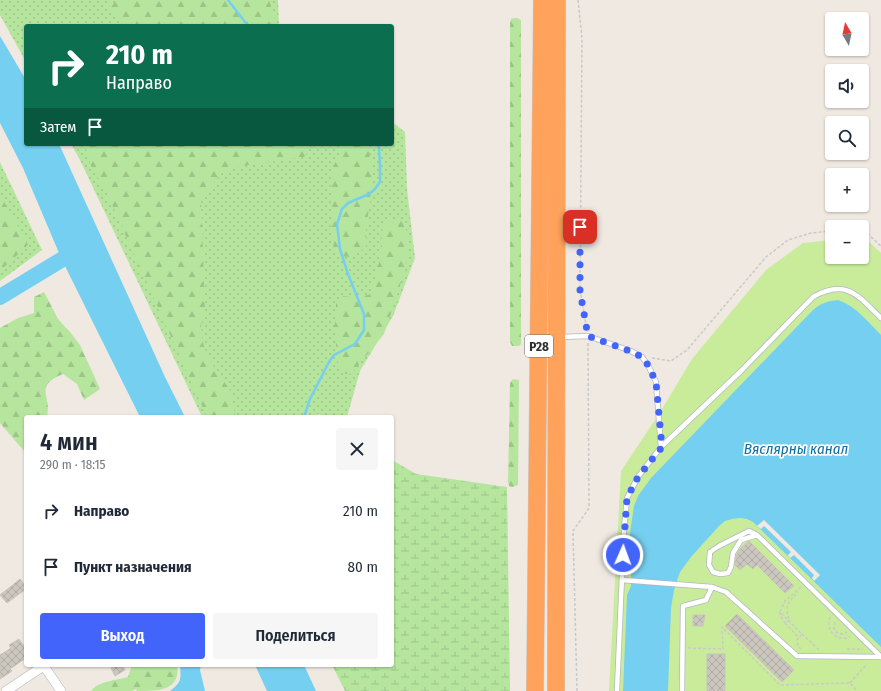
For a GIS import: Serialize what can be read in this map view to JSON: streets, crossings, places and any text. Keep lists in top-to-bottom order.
{
  "streets": {
    "highway": ["Р28"]
  },
  "water": ["Вяслярны канал"],
  "north": "top",
  "page": {
    "map_buttons": ["+", "−"],
    "turn": ["210 m", "Направо"],
    "then": "Затем",
    "heading": ["4 мин", "290 m · 18:15"],
    "list": [
      {
        "name": "Направо",
        "value": "210 m"
      },
      {
        "name": "Пункт назначения",
        "value": "80 m"
      }
    ],
    "buttons": ["Выход", "Поделиться"]
  }
}
